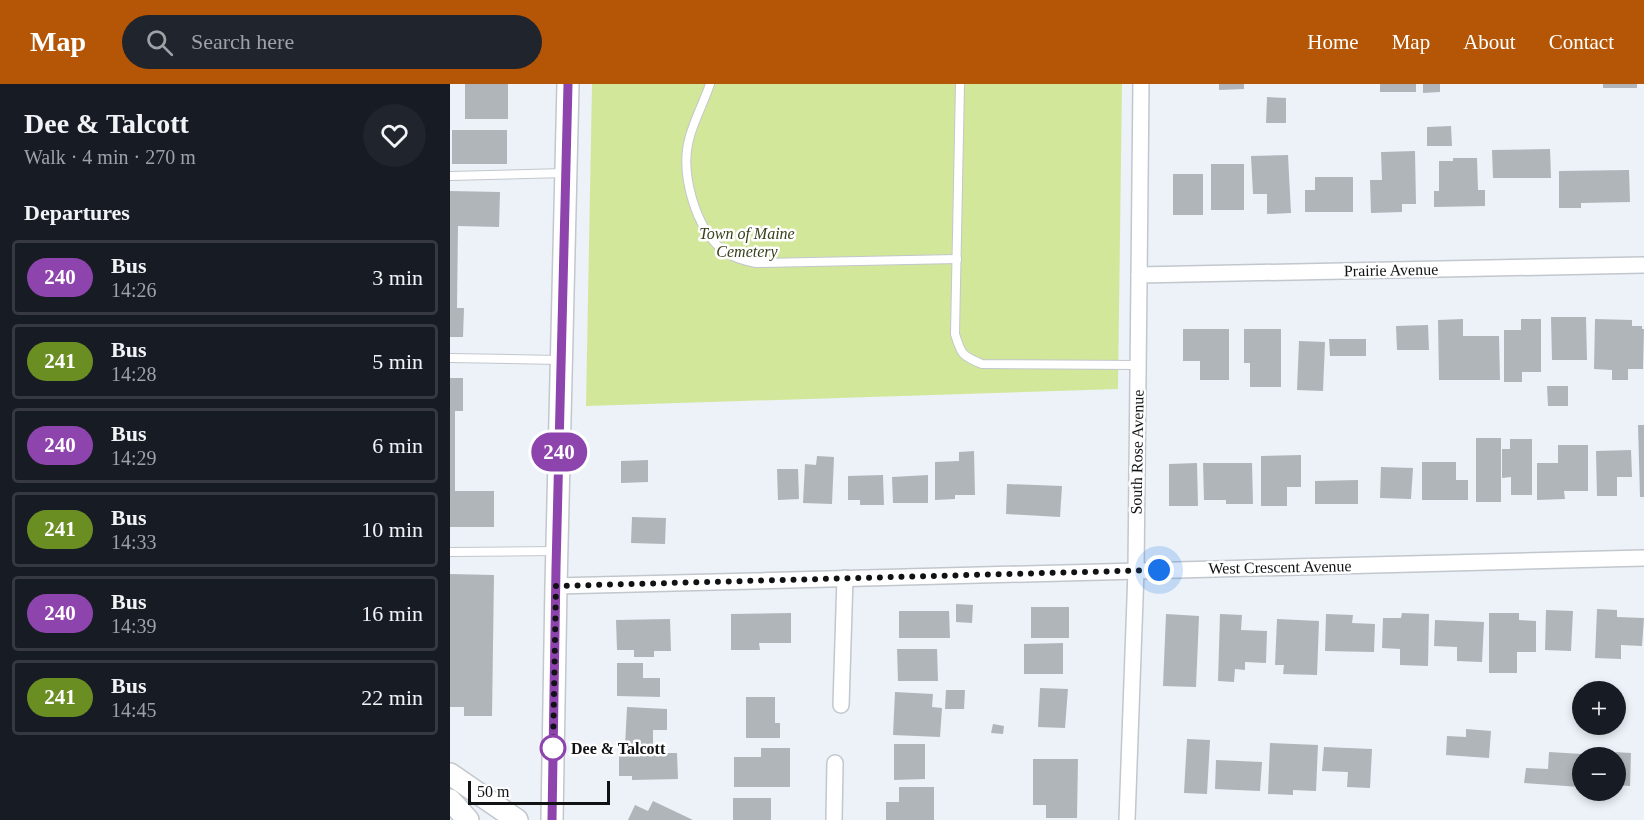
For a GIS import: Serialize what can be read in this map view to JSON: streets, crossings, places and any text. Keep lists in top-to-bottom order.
{
  "streets": {
    "street": ["Prairie Avenue", "South Rose Avenue", "West Crescent Avenue"]
  },
  "crossings": [
    ["Prairie Avenue", "South Rose Avenue"],
    ["South Rose Avenue", "West Crescent Avenue"]
  ],
  "parks": ["Town of Maine Cemetery"],
  "places": ["Dee & Talcott"],
  "lines": ["bus line 240"],
  "scale_bar": "50 m",
  "page": {
    "header": "Map",
    "search": "Search here",
    "nav": [
      "Home",
      "Map",
      "About",
      "Contact"
    ],
    "heading": [
      ["Dee & Talcott", "Walk · 4 min · 270 m"],
      "Departures"
    ],
    "on_map": "240",
    "list": [
      {
        "mark": "240",
        "name": "Bus",
        "note": "14:26",
        "value": "3 min"
      },
      {
        "mark": "241",
        "name": "Bus",
        "note": "14:28",
        "value": "5 min"
      },
      {
        "mark": "240",
        "name": "Bus",
        "note": "14:29",
        "value": "6 min"
      },
      {
        "mark": "241",
        "name": "Bus",
        "note": "14:33",
        "value": "10 min"
      },
      {
        "mark": "240",
        "name": "Bus",
        "note": "14:39",
        "value": "16 min"
      },
      {
        "mark": "241",
        "name": "Bus",
        "note": "14:45",
        "value": "22 min"
      }
    ],
    "map_buttons": ["+", "−"],
    "scale": "50 m"
  }
}
